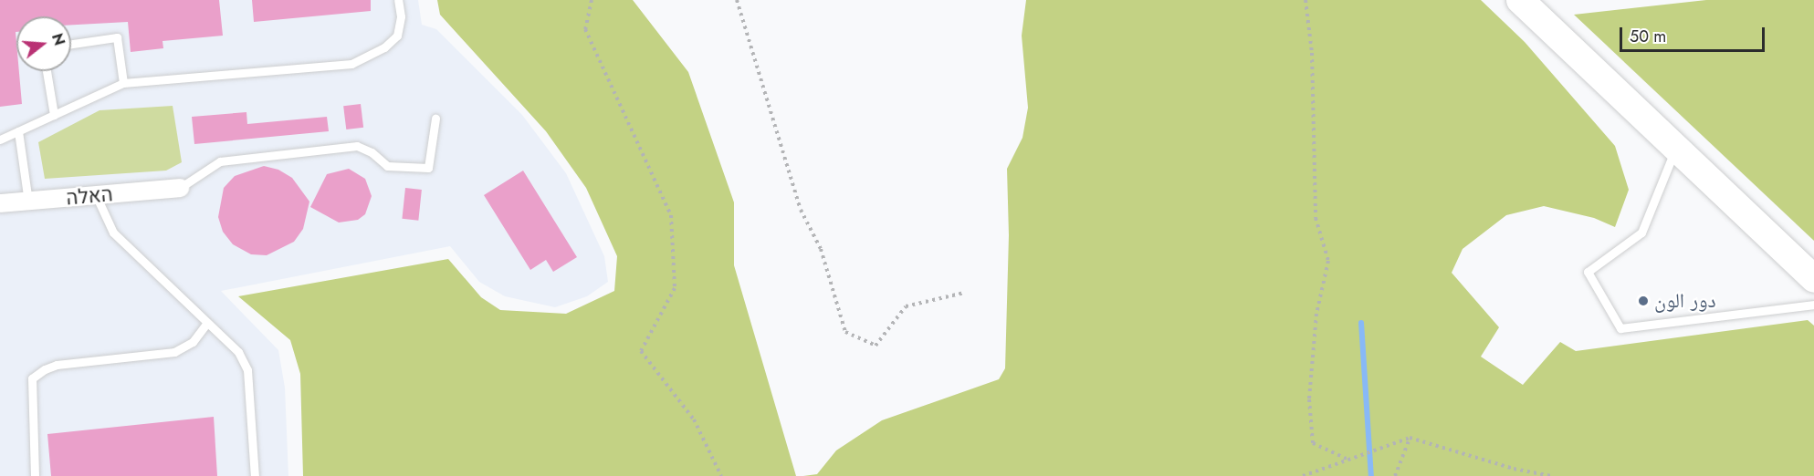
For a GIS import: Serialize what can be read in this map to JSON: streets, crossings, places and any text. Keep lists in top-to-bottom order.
{
  "streets": {
    "street": ["האלה"]
  },
  "places": ["دور الون"],
  "scale_bar": "50 m",
  "north": "right"
}
